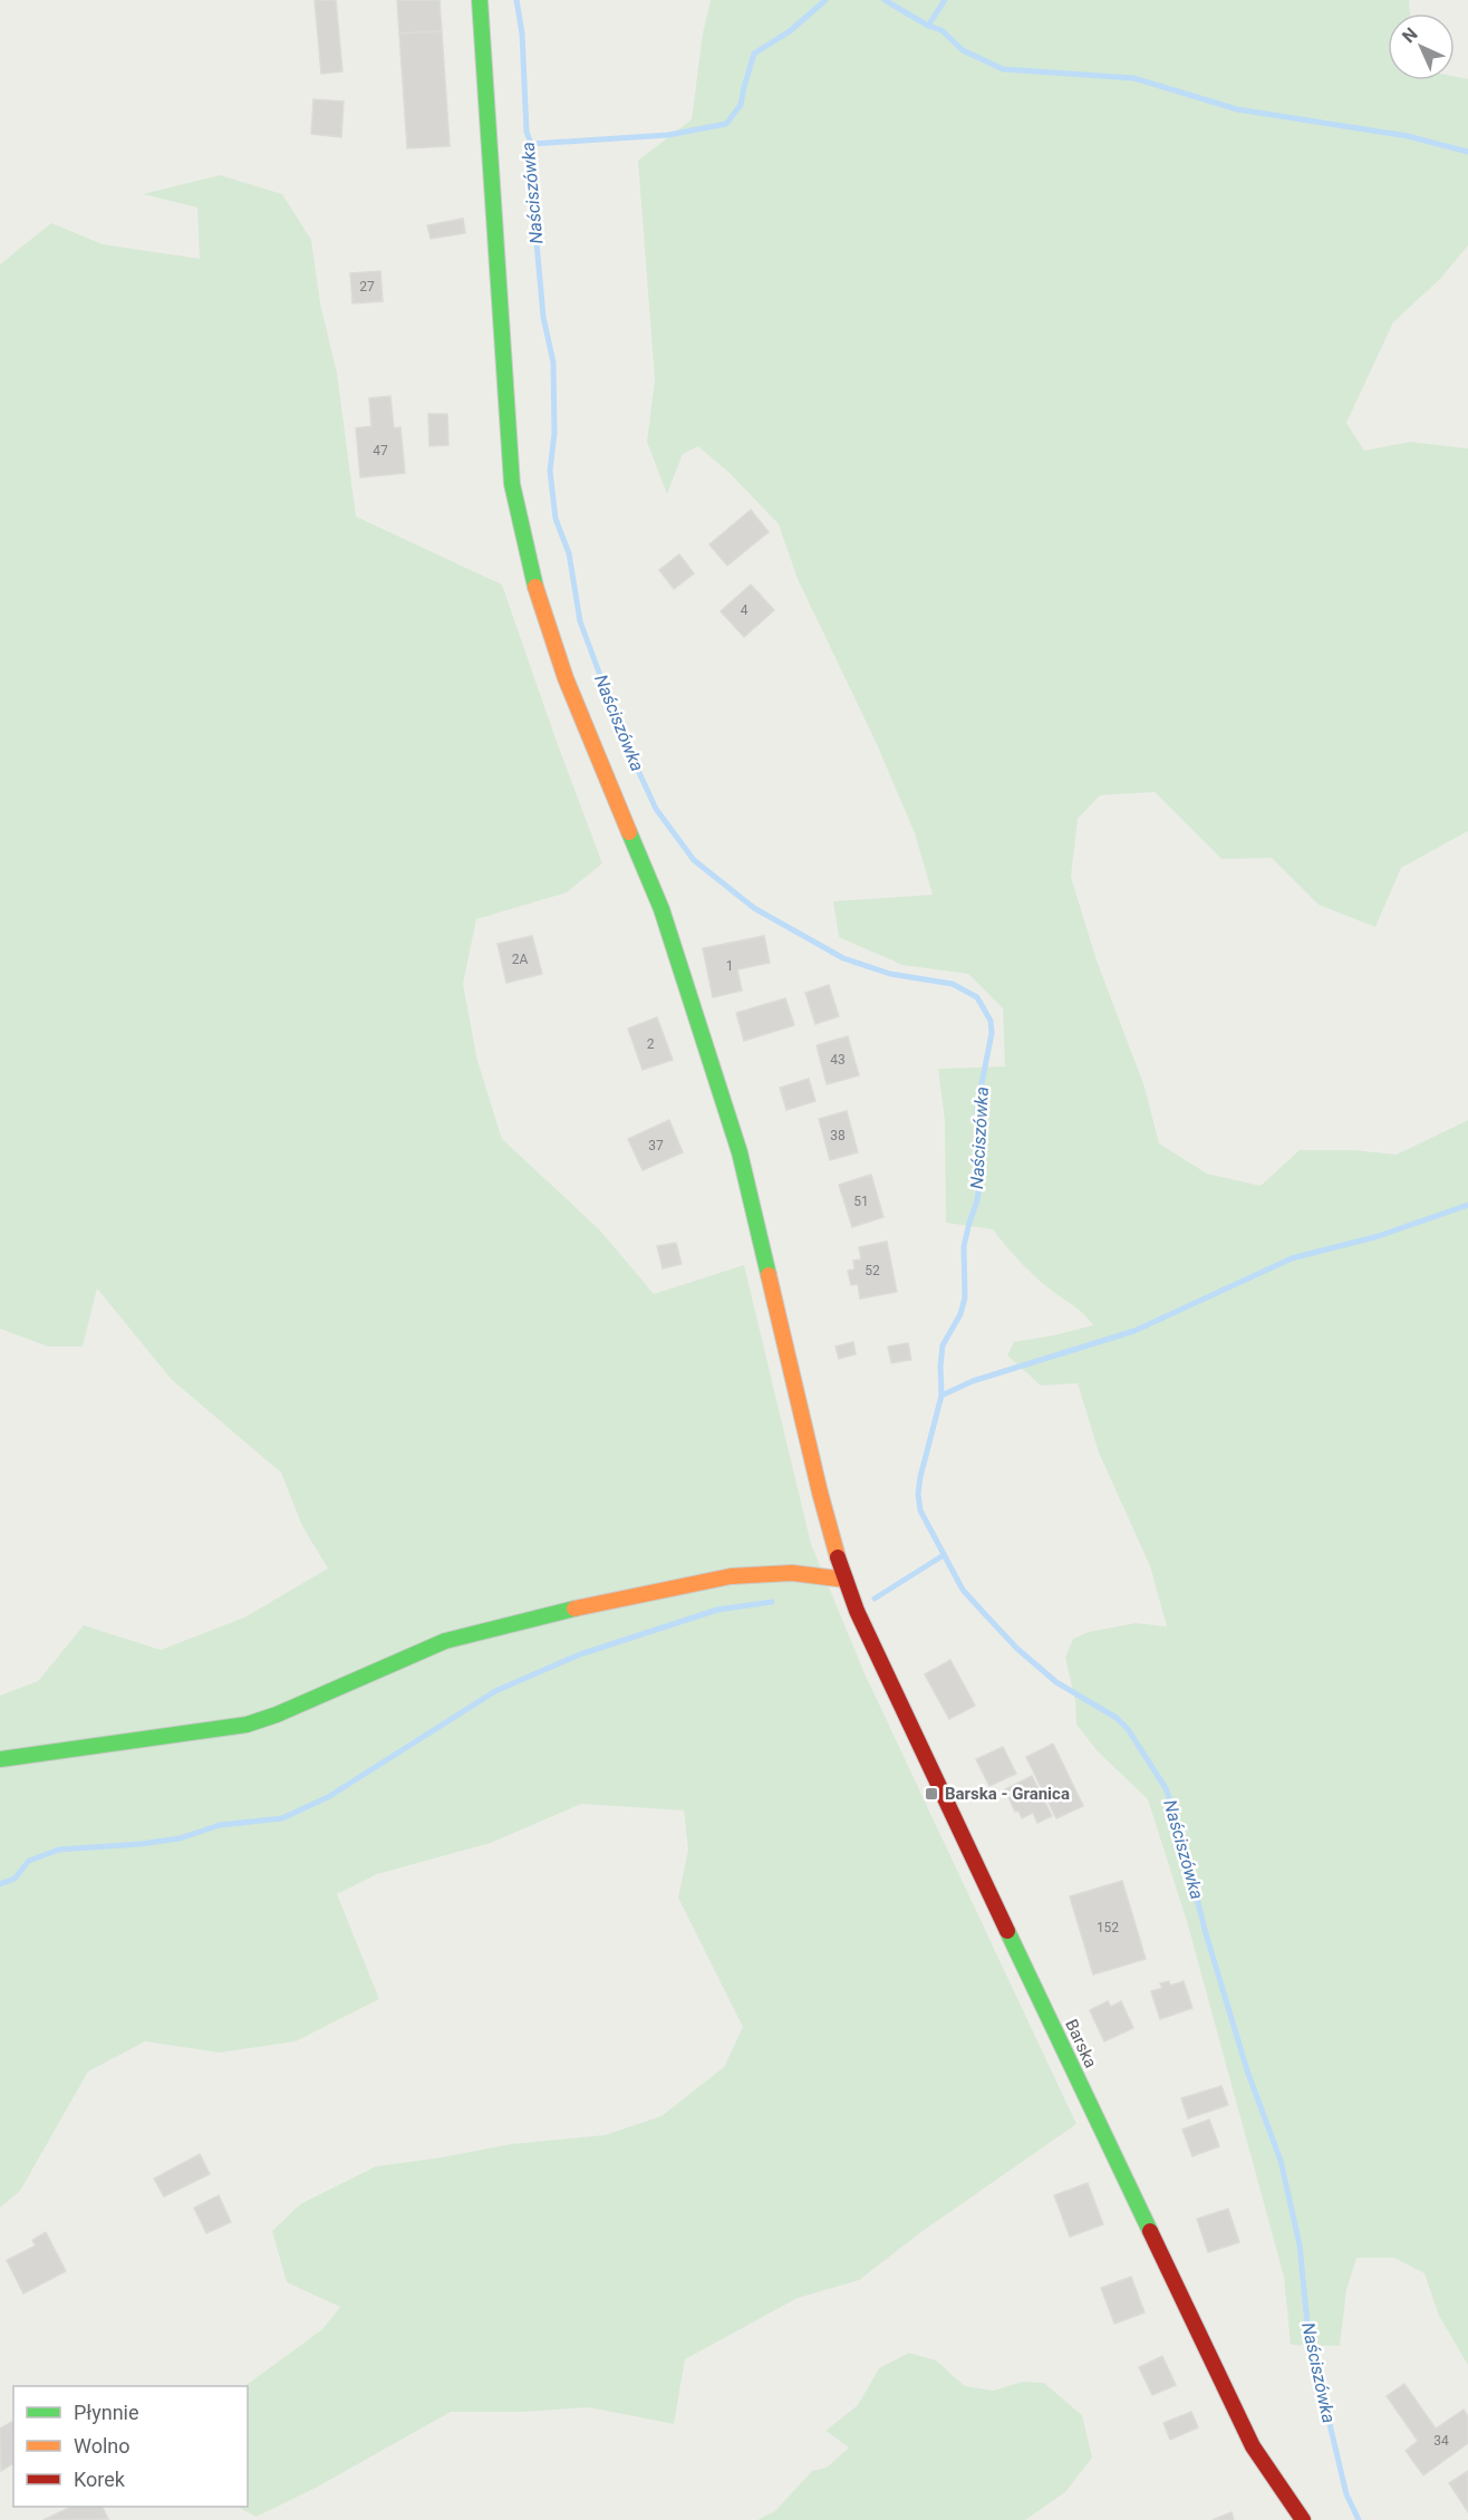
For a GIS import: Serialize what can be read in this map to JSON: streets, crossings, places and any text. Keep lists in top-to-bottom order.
{
  "streets": {
    "street": ["Barska"]
  },
  "water": ["Naściszówka"],
  "places": {
    "transit": ["Barska - Granica"]
  },
  "house_numbers": [
    "27",
    "47",
    "4",
    "2A",
    "1",
    "2",
    "43",
    "38",
    "37",
    "51",
    "52",
    "152",
    "34"
  ],
  "legend": ["Płynnie", "Wolno", "Korek"],
  "north": "top left"
}
